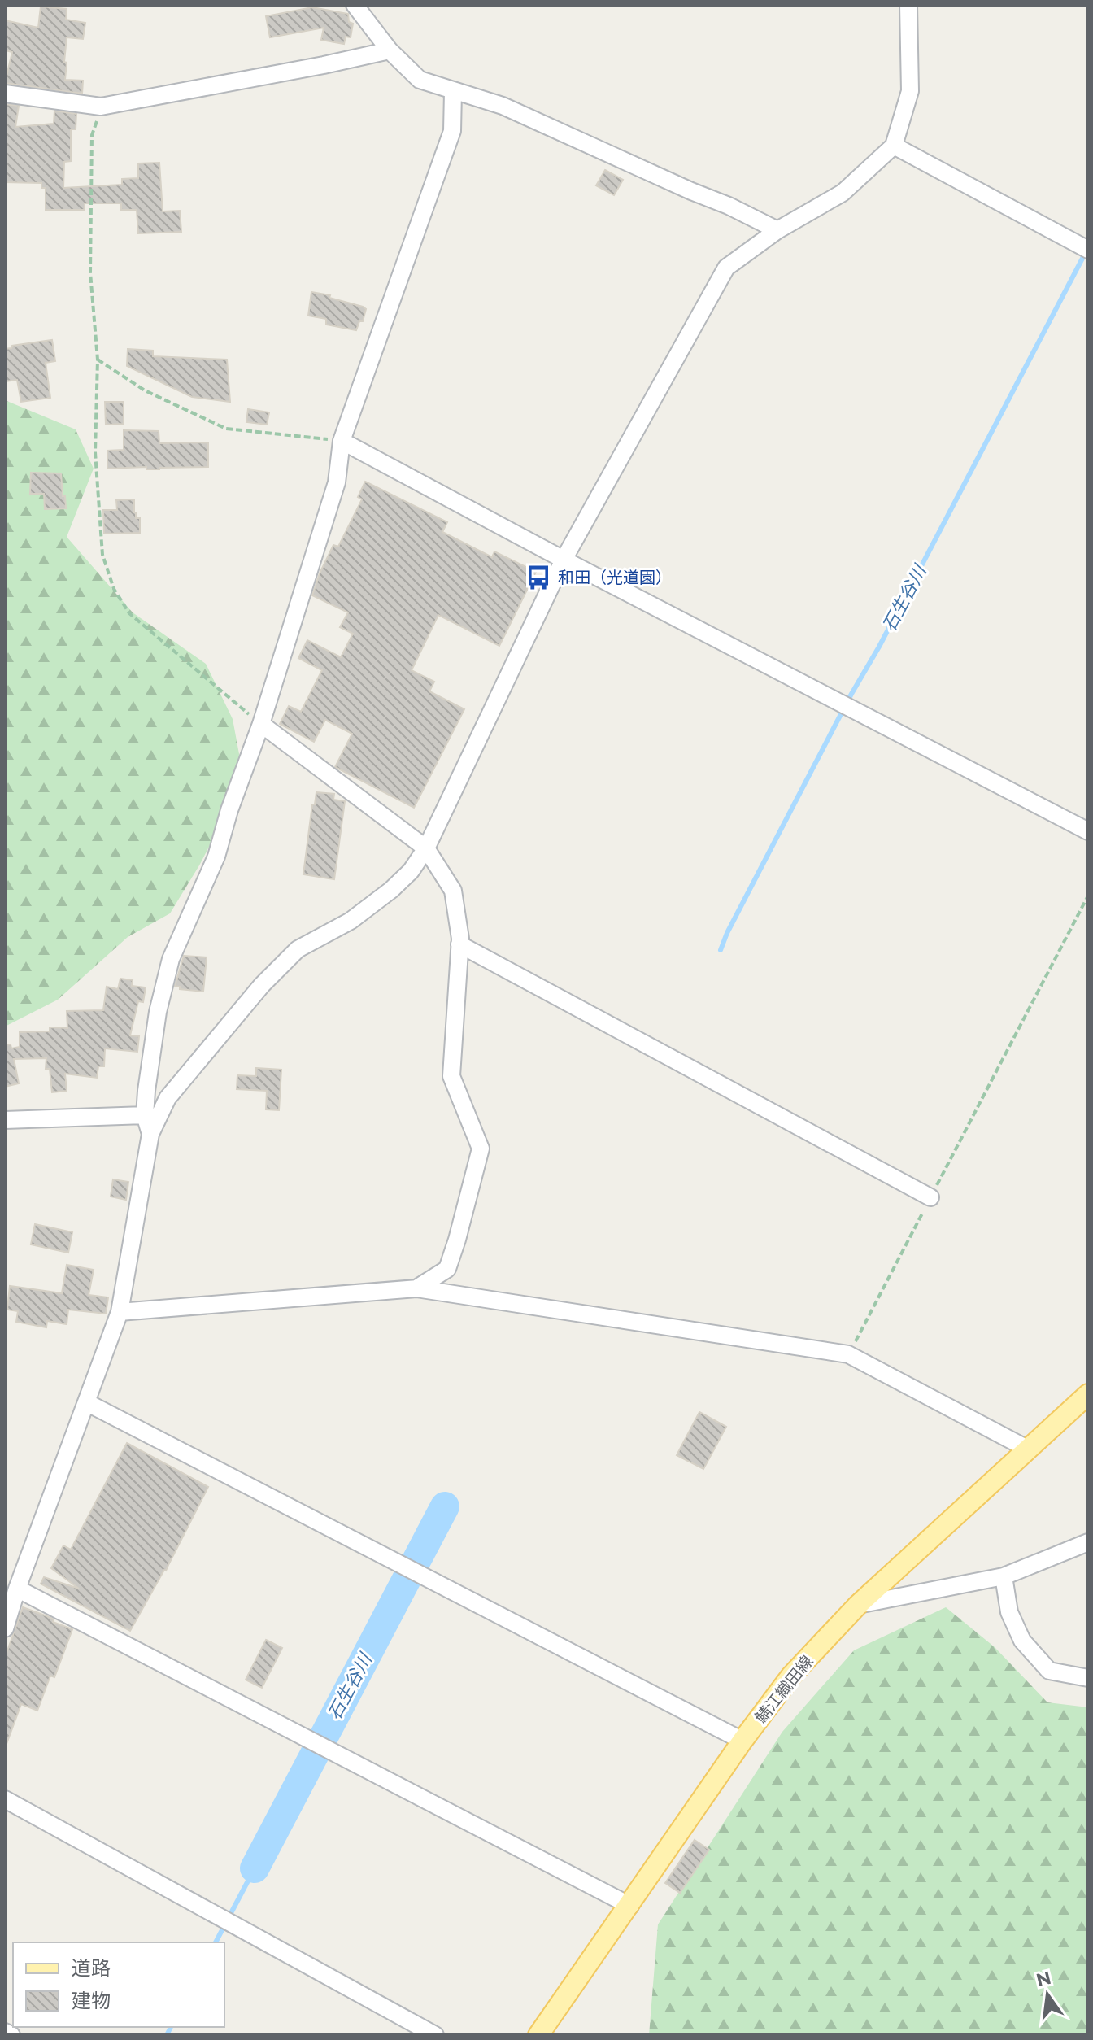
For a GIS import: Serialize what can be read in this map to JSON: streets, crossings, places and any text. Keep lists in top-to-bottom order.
{
  "streets": {
    "main road": ["鯖江織田線"]
  },
  "water": ["石生谷川"],
  "places": {
    "bus stop": ["和田（光道園）"]
  },
  "legend": ["道路", "建物"],
  "north": "top"
}
